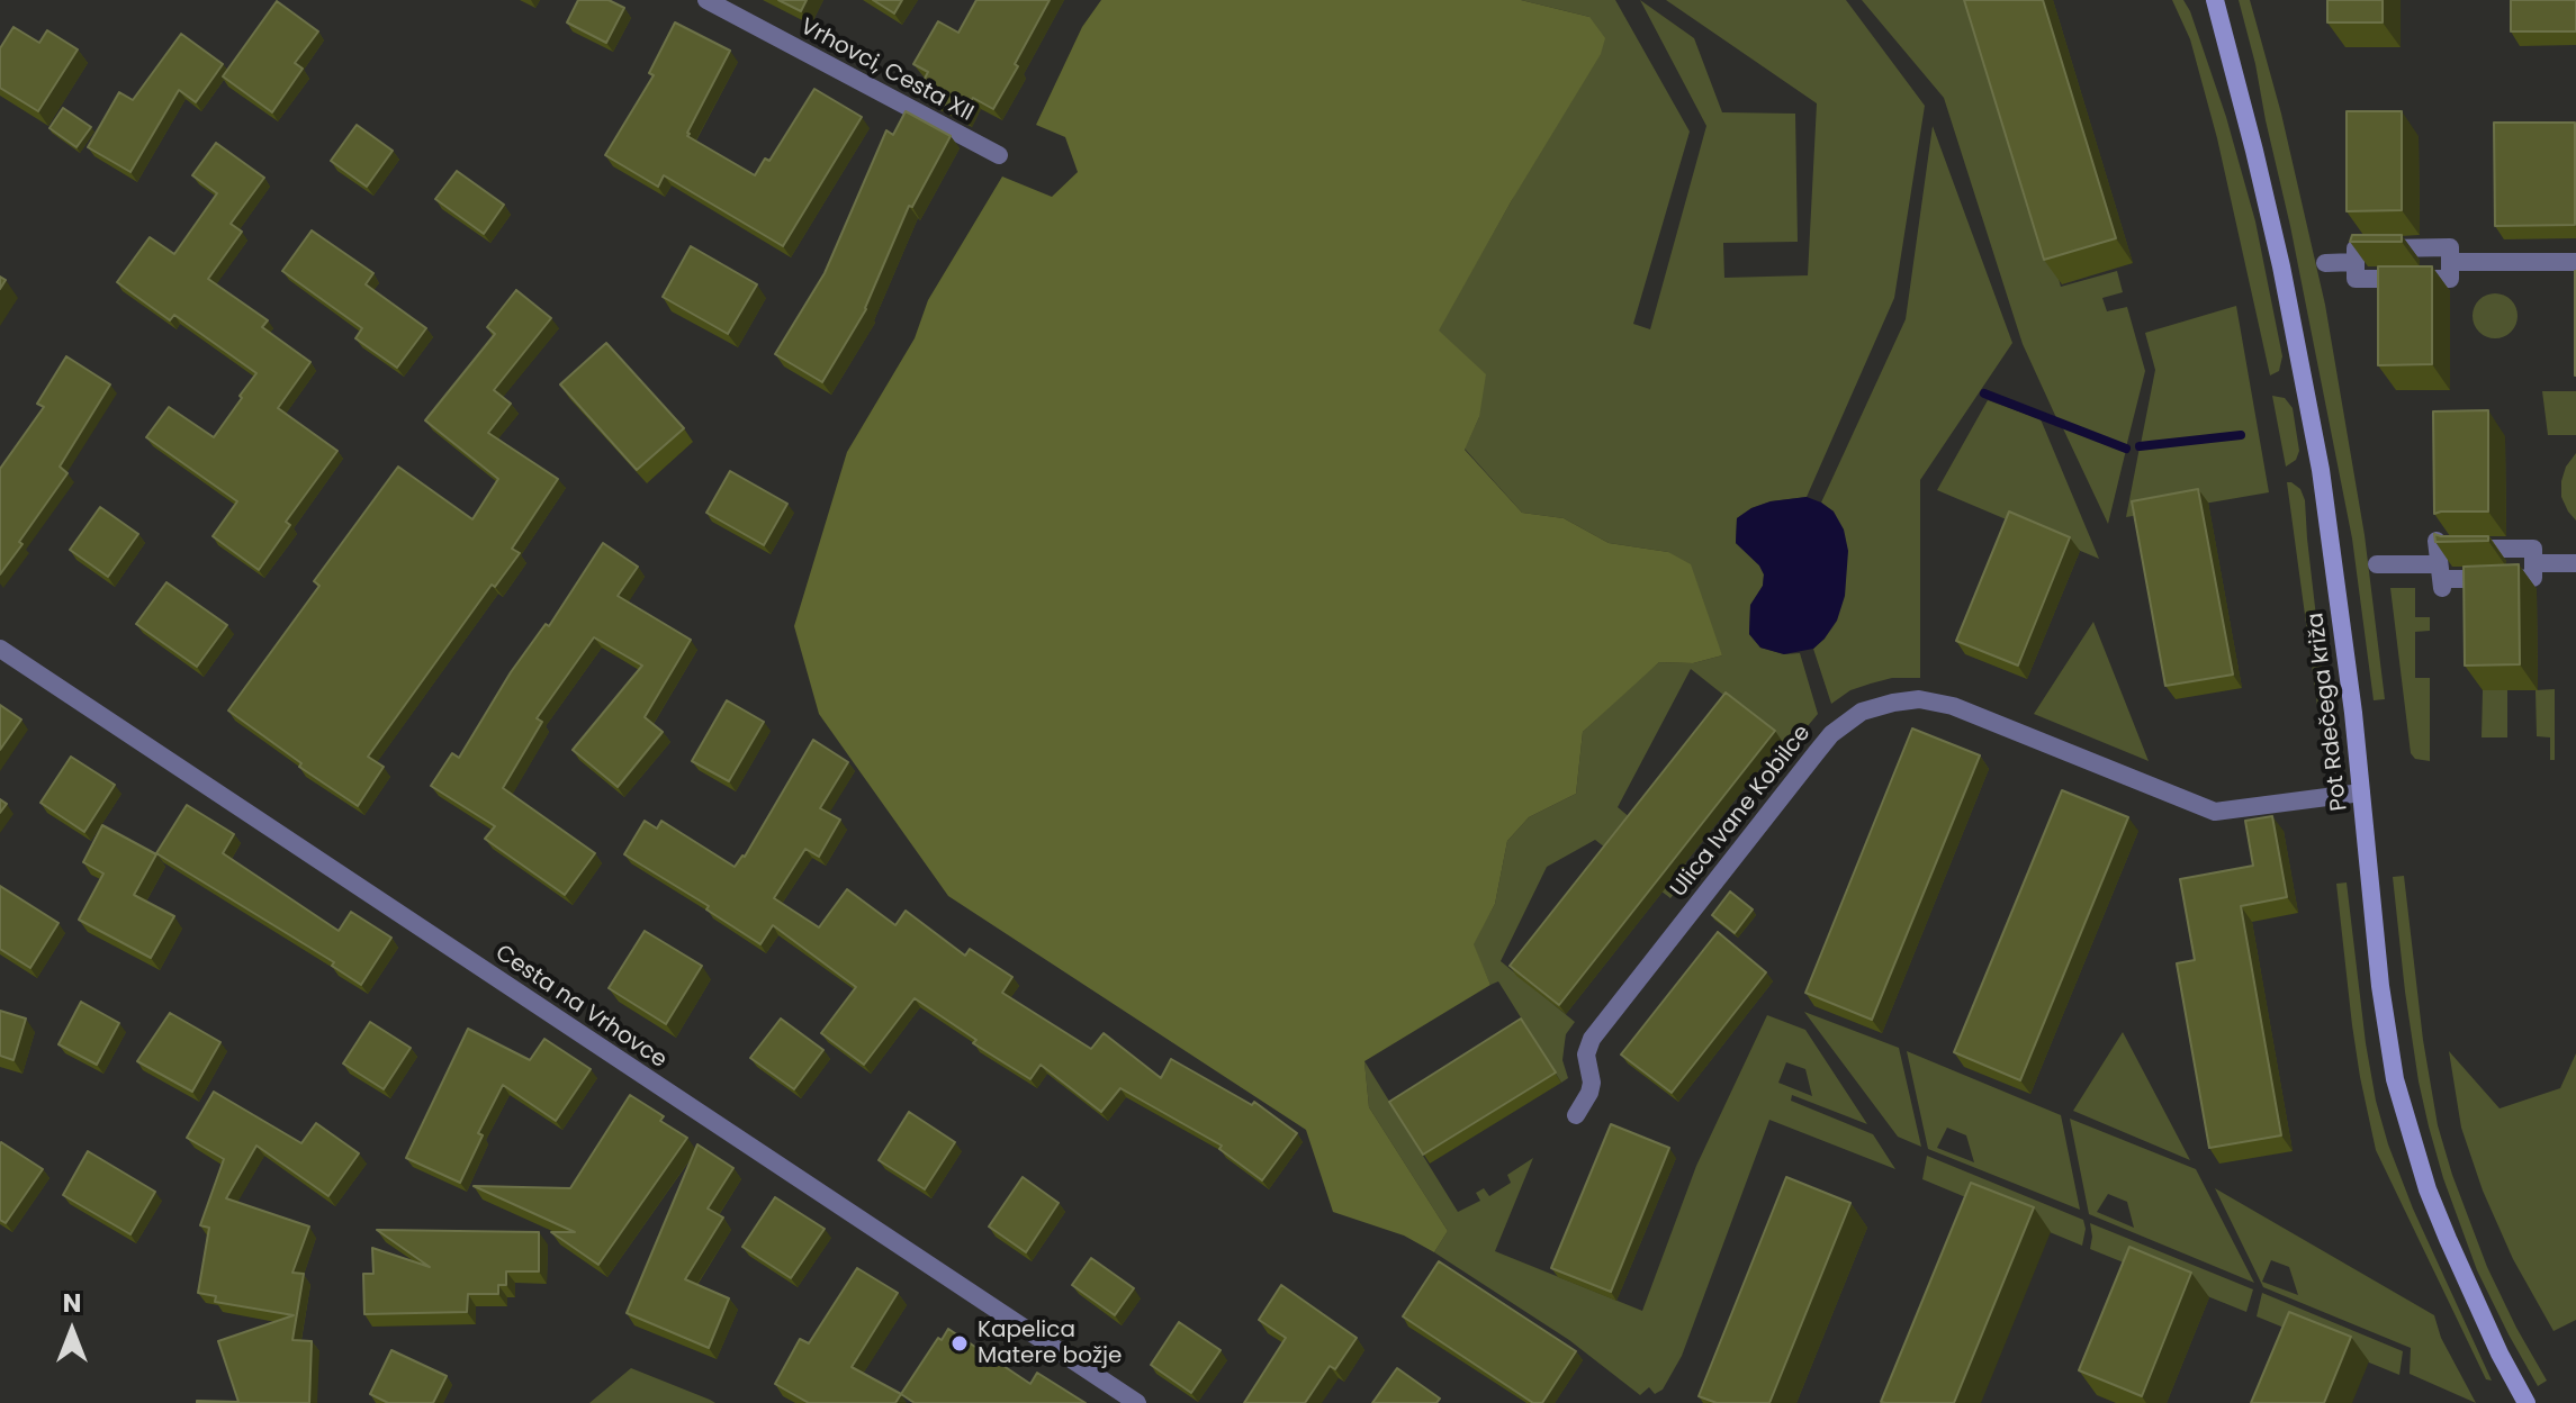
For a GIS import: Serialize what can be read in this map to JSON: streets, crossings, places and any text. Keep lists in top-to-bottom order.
{
  "streets": {
    "main road": ["Pot Rdečega križa"],
    "street": ["Vrhovci, Cesta XII", "Ulica Ivane Kobilce", "Cesta na Vrhovce"]
  },
  "crossings": [
    ["Pot Rdečega križa", "Ulica Ivane Kobilce"]
  ],
  "places": ["Kapelica Matere božje"],
  "north": "top"
}
